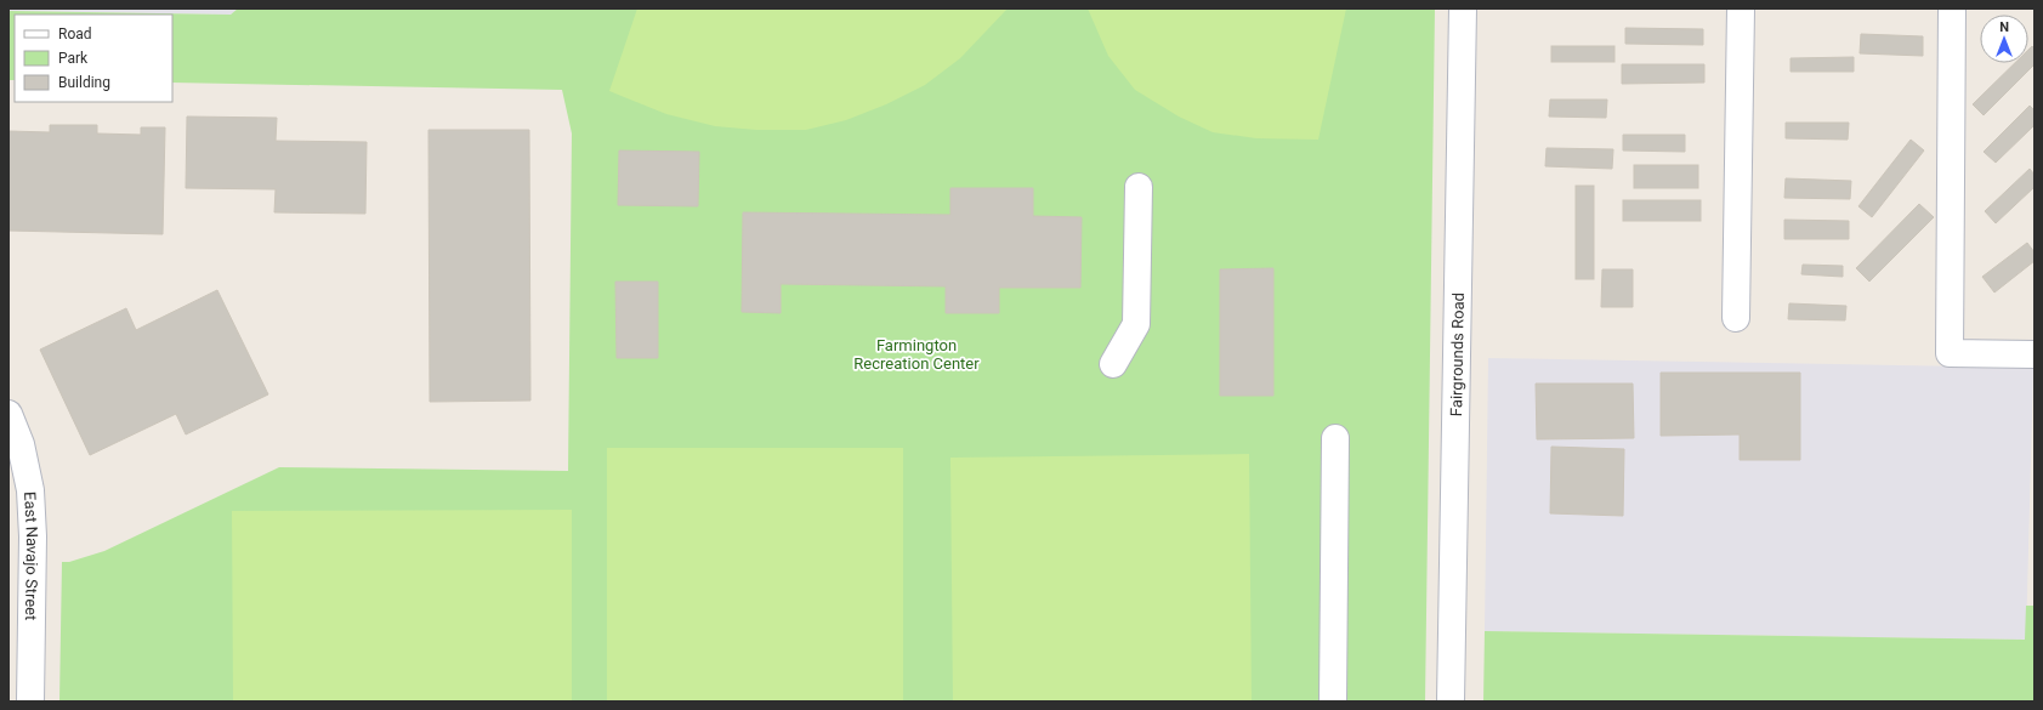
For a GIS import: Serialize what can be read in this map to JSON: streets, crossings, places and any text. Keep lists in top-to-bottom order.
{
  "streets": {
    "street": ["Fairgrounds Road", "East Navajo Street"]
  },
  "parks": ["Farmington Recreation Center"],
  "legend": ["Road", "Park", "Building"],
  "north": "top"
}
